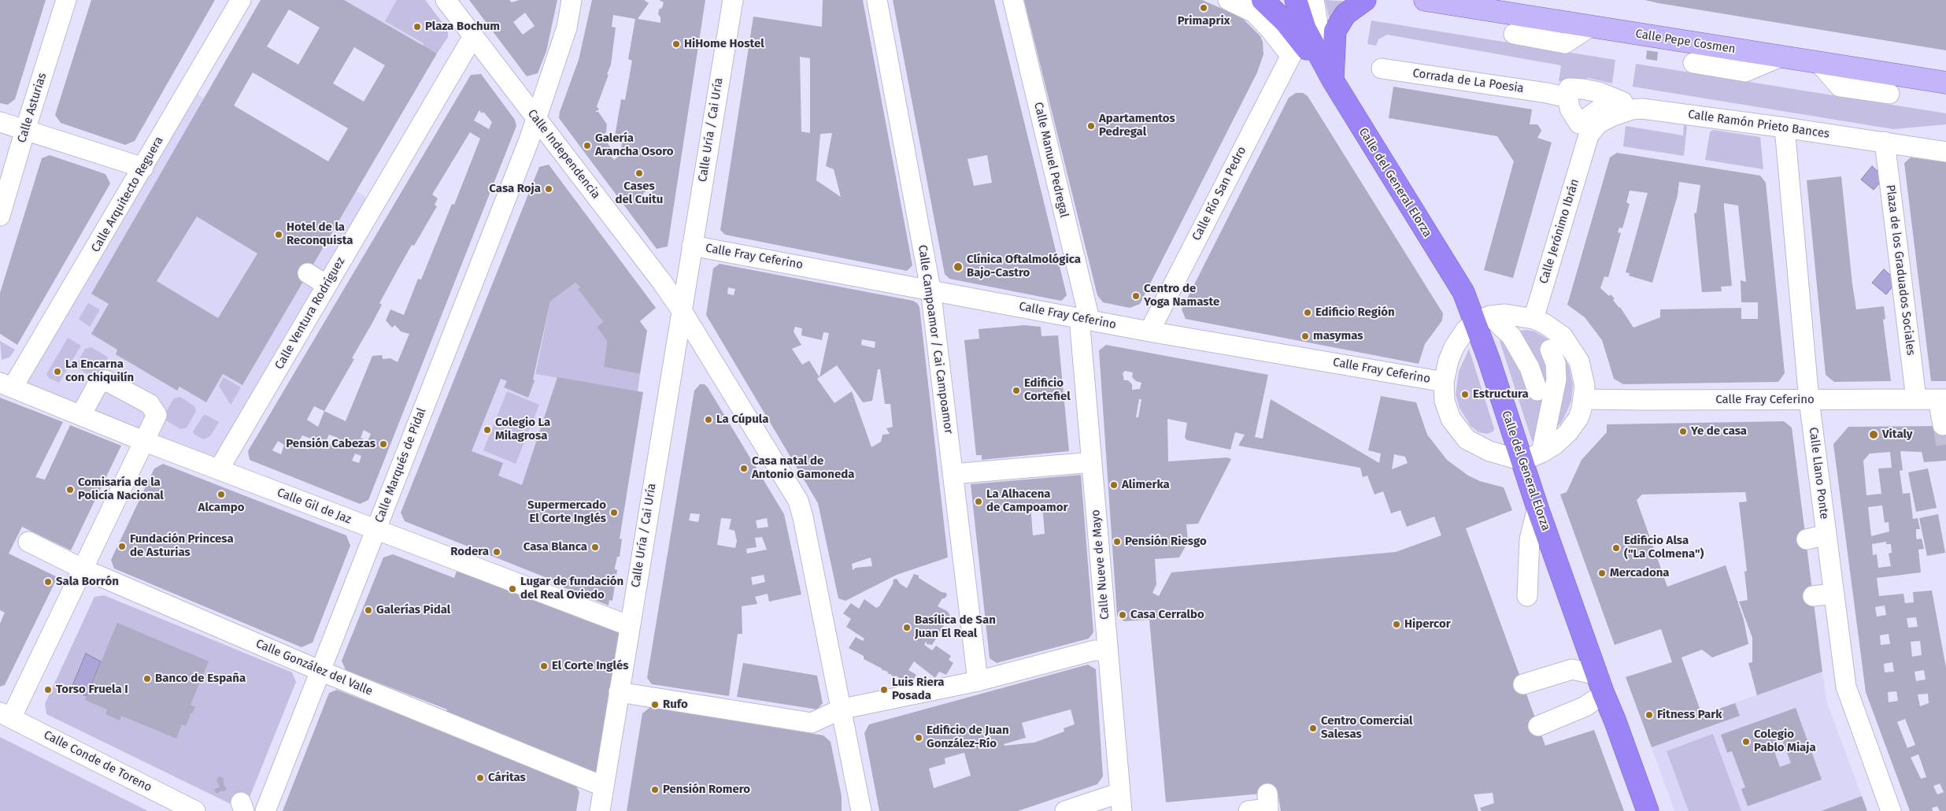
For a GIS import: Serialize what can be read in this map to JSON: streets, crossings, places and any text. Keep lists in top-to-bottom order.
{
  "streets": {
    "highway": ["Calle del General Elorza"],
    "main road": ["Calle Pepe Cosmen"],
    "street": [
      "Corrada de La Poesia",
      "Calle Asturias",
      "Calle Ramón Prieto Bances",
      "Calle Uría / Cai Uría",
      "Calle Independencia",
      "Calle Manuel Pedregal",
      "Calle Río San Pedro",
      "Calle Arquitecto Reguera",
      "Calle Jerónimo Ibrán",
      "Calle Fray Ceferino",
      "Plaza de los Graduados Sociales",
      "Calle Ventura Rodríguez",
      "Calle Campoamor / Cai Campoamor",
      "Calle Marqués de Pidal",
      "Calle Llano Ponte",
      "Calle Gil de Jaz",
      "Calle Nueve de Mayo",
      "Calle González del Valle",
      "Calle Conde de Toreno"
    ]
  },
  "crossings": [
    ["Calle Ramón Prieto Bances", "Calle Jerónimo Ibrán"],
    ["Calle Ramón Prieto Bances", "Plaza de los Graduados Sociales"],
    ["Calle Ramón Prieto Bances", "Calle Llano Ponte"],
    ["Calle Uría / Cai Uría", "Calle Independencia"],
    ["Calle Uría / Cai Uría", "Calle Fray Ceferino"],
    ["Calle Uría / Cai Uría", "Calle Gil de Jaz"],
    ["Calle Uría / Cai Uría", "Calle González del Valle"],
    ["Calle Independencia", "Calle Ventura Rodríguez"],
    ["Calle Independencia", "Calle Marqués de Pidal"],
    ["Calle Manuel Pedregal", "Calle Fray Ceferino"],
    ["Calle Manuel Pedregal", "Calle Nueve de Mayo"],
    ["Calle Río San Pedro", "Calle Fray Ceferino"],
    ["Calle Arquitecto Reguera", "Calle Gil de Jaz"],
    ["Calle Fray Ceferino", "Plaza de los Graduados Sociales"],
    ["Calle Fray Ceferino", "Calle Campoamor / Cai Campoamor"],
    ["Calle Fray Ceferino", "Calle Llano Ponte"],
    ["Calle Fray Ceferino", "Calle Nueve de Mayo"],
    ["Calle Ventura Rodríguez", "Calle Gil de Jaz"],
    ["Calle Marqués de Pidal", "Calle Gil de Jaz"],
    ["Calle Marqués de Pidal", "Calle González del Valle"]
  ],
  "places": [
    "Primaprix",
    "Plaza Bochum",
    "HiHome Hostel",
    "Apartamentos Pedregal",
    "Galería Arancha Osoro",
    "Cases del Cuitu",
    "Casa Roja",
    "Hotel de la Reconquista",
    "Clínica Oftalmológica Bajo-Castro",
    "Centro de Yoga Namaste",
    "Edificio Región",
    "masymas",
    "La Encarna con chiquilín",
    "Edificio Cortefiel",
    "Estructura",
    "La Cúpula",
    "Colegio La Milagrosa",
    "Ye de casa",
    "Vitaly",
    "Pensión Cabezas",
    "Casa natal de Antonio Gamoneda",
    "Alimerka",
    "Comisaría de la Policía Nacional",
    "Alcampo",
    "La Alhacena de Campoamor",
    "Supermercado El Corte Inglés",
    "Pensión Riesgo",
    "Fundación Princesa de Asturias",
    "Casa Blanca",
    "Edificio Alsa (\"La Colmena\")",
    "Rodera",
    "Mercadona",
    "Sala Borrón",
    "Lugar de fundación del Real Oviedo",
    "Galerías Pidal",
    "Casa Cerralbo",
    "Hipercor",
    "Basílica de San Juan El Real",
    "El Corte Inglés",
    "Banco de España",
    "Torso Fruela I",
    "Luis Riera Posada",
    "Rufo",
    "Fitness Park",
    "Centro Comercial Salesas",
    "Edificio de Juan González-Río",
    "Colegio Pablo Miaja",
    "Cáritas",
    "Pensión Romero"
  ]
}
